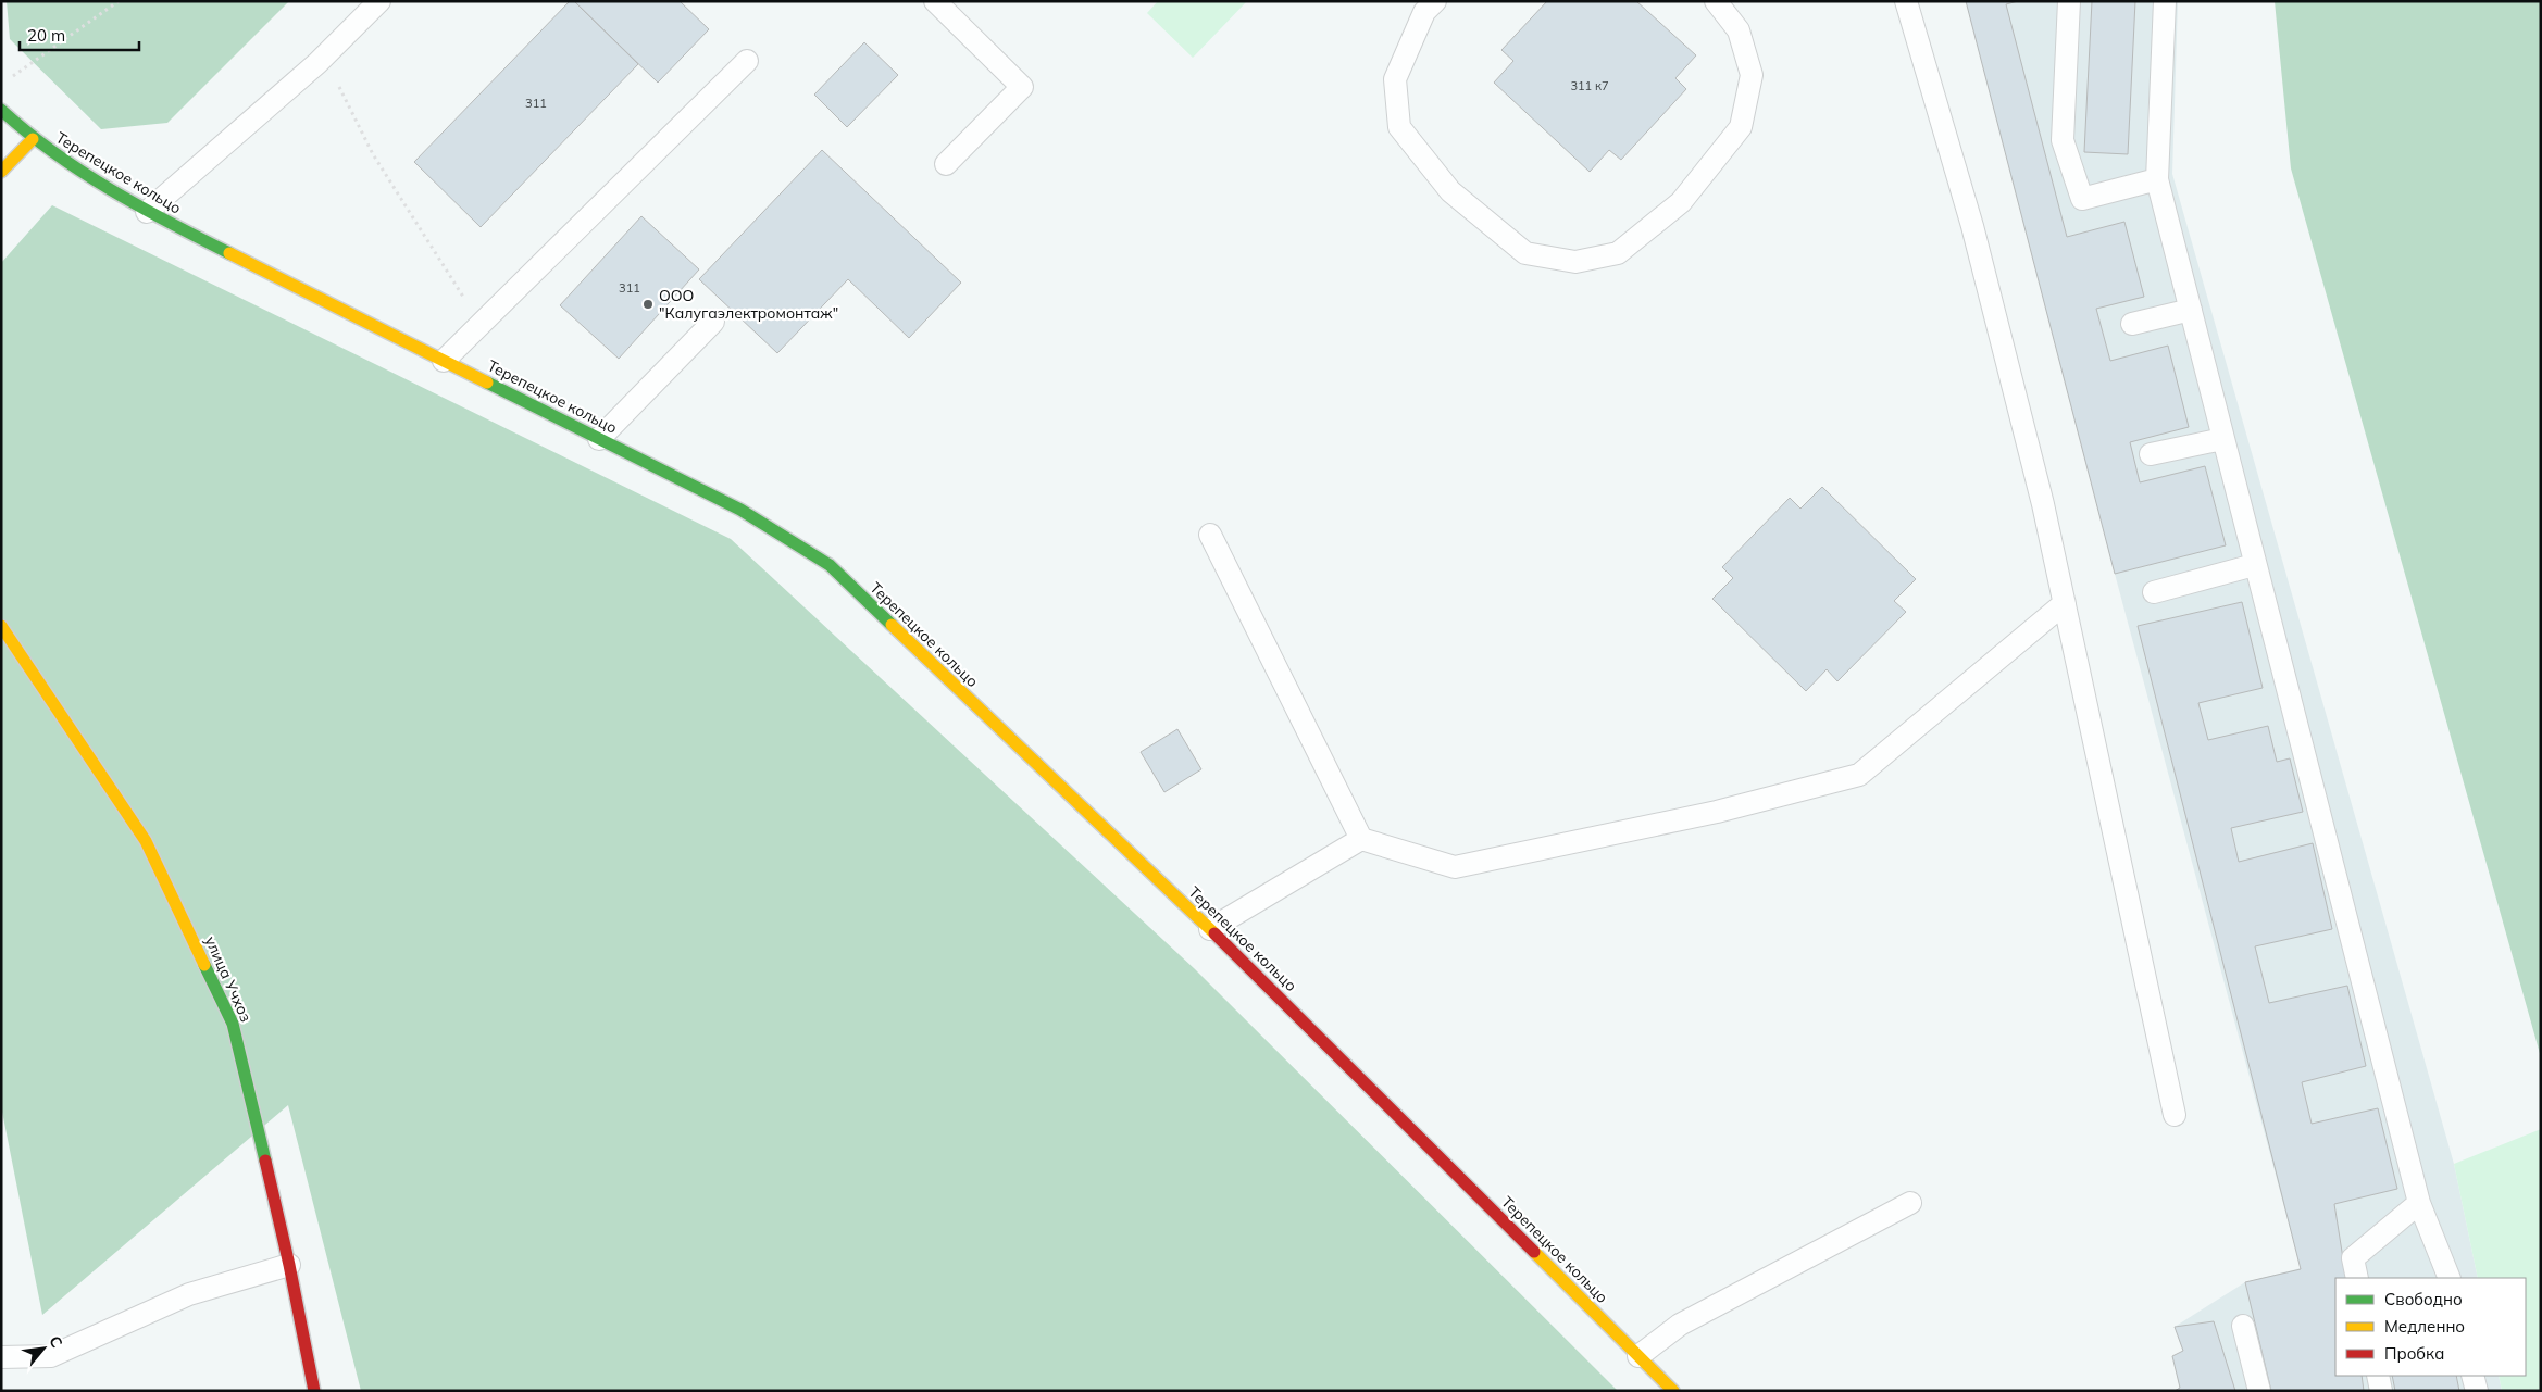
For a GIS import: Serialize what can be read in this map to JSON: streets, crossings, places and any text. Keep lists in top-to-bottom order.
{
  "streets": {
    "street": ["Терепецкое кольцо", "улица Учхоз"]
  },
  "places": ["ООО \"Калугаэлектромонтаж\""],
  "house_numbers": ["311 к7", "311", "311"],
  "legend": ["Свободно", "Медленно", "Пробка"],
  "scale_bar": "20 m",
  "north": "top right"
}
